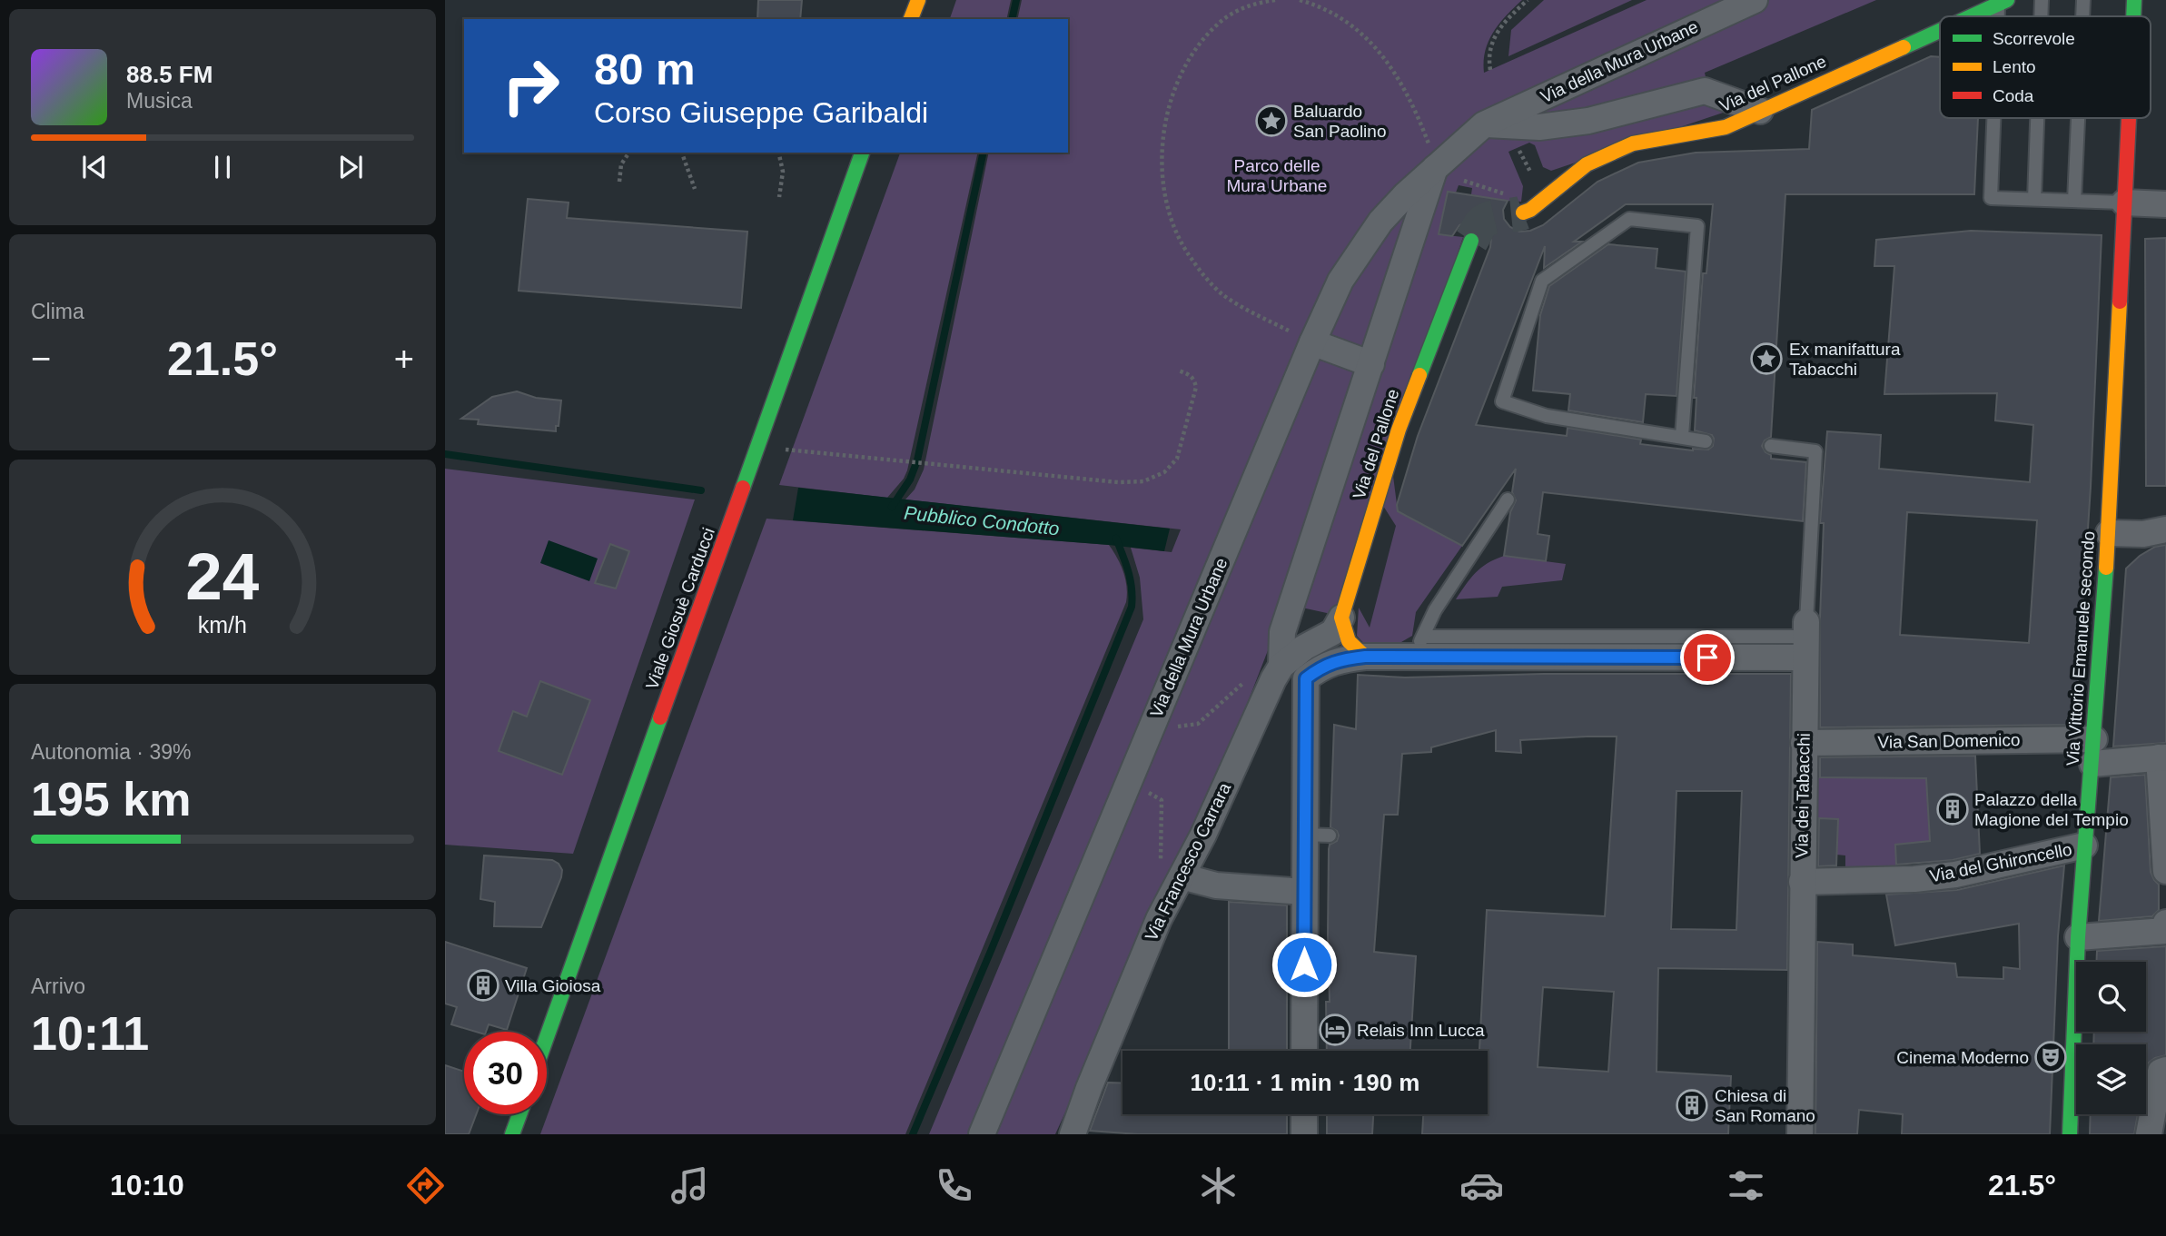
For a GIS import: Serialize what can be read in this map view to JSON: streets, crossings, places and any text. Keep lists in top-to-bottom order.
{
  "streets": {
    "street": [
      "Via della Mura Urbane",
      "Via del Pallone",
      "Viale Giosuè Carducci",
      "Via Vittorio Emanuele secondo",
      "Via San Domenico",
      "Via dei Tabacchi",
      "Via Francesco Carrara",
      "Via del Ghironcello"
    ]
  },
  "crossings": [
    ["Via della Mura Urbane", "Via del Pallone"],
    ["Via Vittorio Emanuele secondo", "Via San Domenico"],
    ["Via Vittorio Emanuele secondo", "Via del Ghironcello"],
    ["Via San Domenico", "Via dei Tabacchi"],
    ["Via dei Tabacchi", "Via del Ghironcello"]
  ],
  "water": ["Pubblico Condotto"],
  "parks": ["Parco delle Mura Urbane"],
  "places": {
    "place": ["Baluardo San Paolino", "Ex manifattura Tabacchi"],
    "building": ["Palazzo della Magione del Tempio", "Villa Gioiosa", "Chiesa di San Romano"],
    "hotel": ["Relais Inn Lucca"],
    "theatre": ["Cinema Moderno"]
  },
  "legend": ["Scorrevole", "Lento", "Coda"],
  "page": {
    "turn": ["80 m", "Corso Giuseppe Garibaldi"],
    "song": ["88.5 FM", "Musica"],
    "tile": [
      "Clima",
      ["Autonomia · 39%", "195 km"],
      ["Arrivo", "10:11"]
    ],
    "heat": ["−", "21.5°", "+"],
    "limit": "30",
    "trip": "10:11 · 1 min · 190 m",
    "tabs": ["10:10", "21.5°"],
    "gauge": ["24", "km/h"]
  }
}
